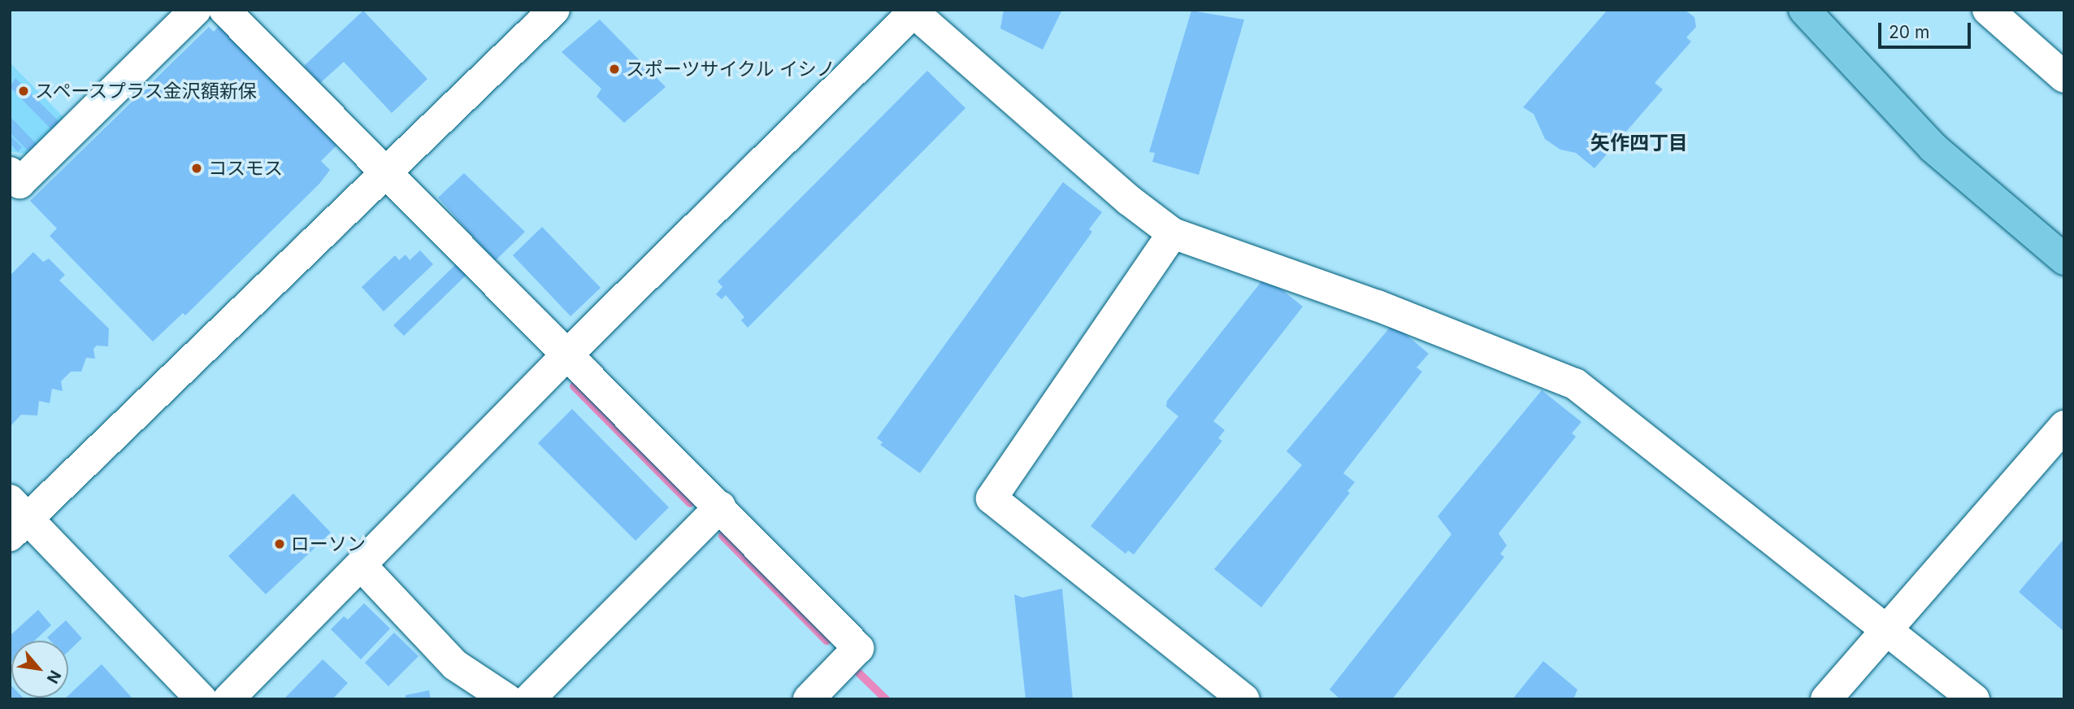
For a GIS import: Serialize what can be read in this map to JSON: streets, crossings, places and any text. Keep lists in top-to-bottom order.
{
  "districts": ["矢作四丁目"],
  "places": [
    "スポーツサイクル イシノ",
    "スペースプラス金沢額新保",
    "コスモス",
    "ローソン"
  ],
  "scale_bar": "20 m",
  "north": "bottom right"
}
